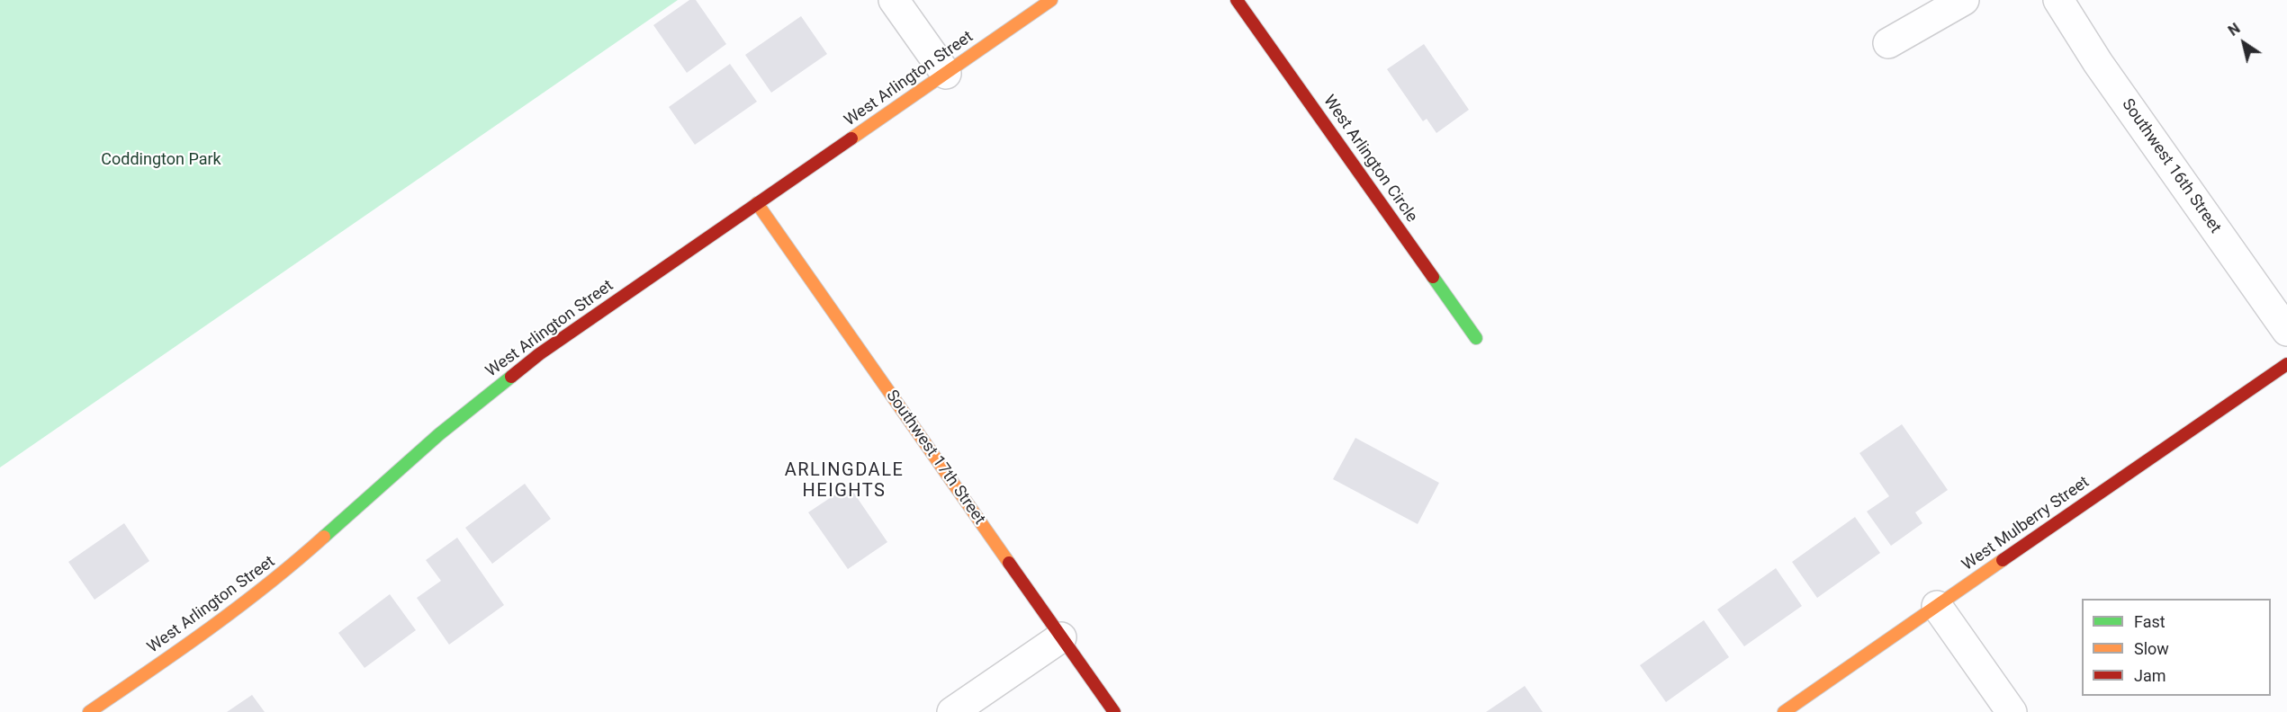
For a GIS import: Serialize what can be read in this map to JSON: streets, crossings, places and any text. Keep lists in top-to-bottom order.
{
  "streets": {
    "street": [
      "West Arlington Street",
      "West Arlington Circle",
      "Southwest 16th Street",
      "Southwest 17th Street",
      "West Mulberry Street"
    ]
  },
  "crossings": [
    ["West Arlington Street", "Southwest 17th Street"]
  ],
  "districts": ["ARLINGDALE HEIGHTS"],
  "parks": ["Coddington Park"],
  "legend": ["Fast", "Slow", "Jam"],
  "north": "top left"
}
